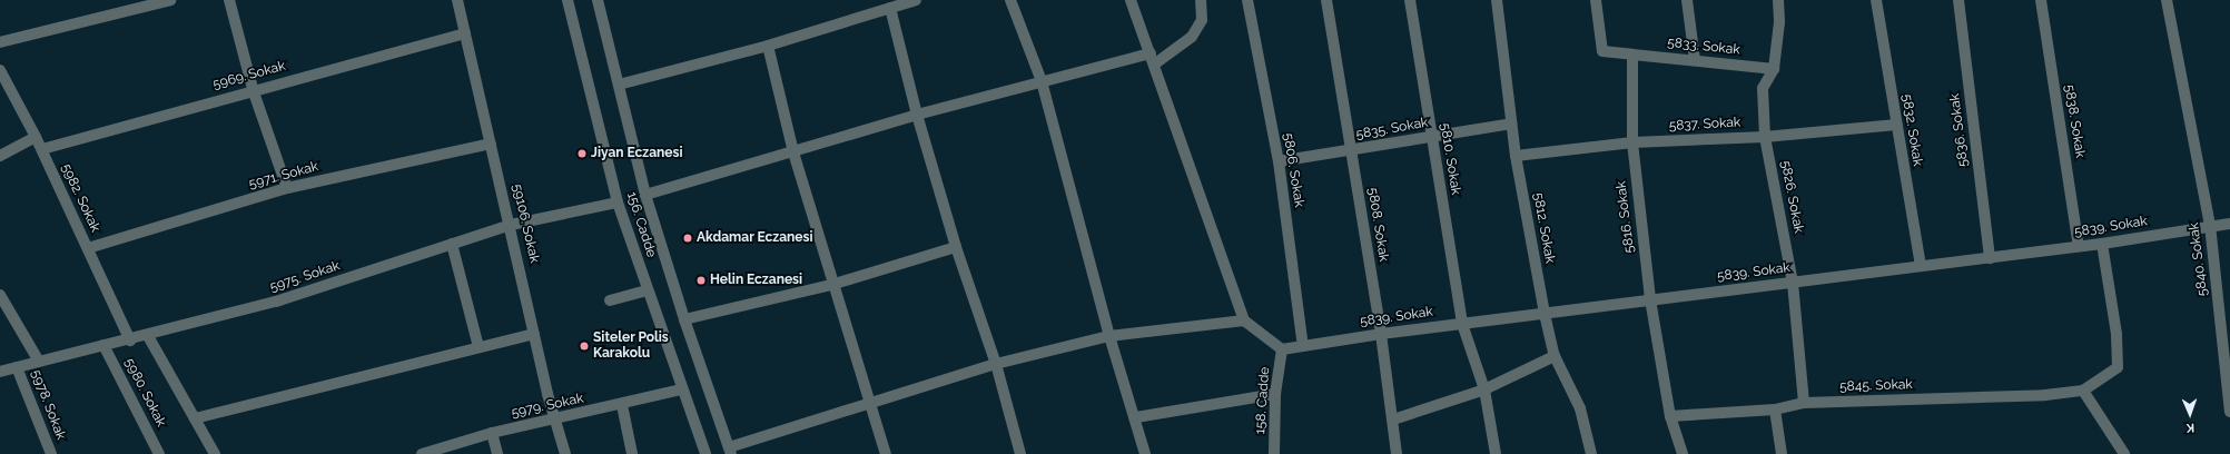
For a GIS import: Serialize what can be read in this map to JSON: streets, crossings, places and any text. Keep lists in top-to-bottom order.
{
  "streets": {
    "street": [
      "5833. Sokak",
      "5969. Sokak",
      "5838. Sokak",
      "5837. Sokak",
      "5835. Sokak",
      "5832. Sokak",
      "5836. Sokak",
      "5810. Sokak",
      "5806. Sokak",
      "5971. Sokak",
      "5826. Sokak",
      "5982. Sokak",
      "5816. Sokak",
      "59106. Sokak",
      "156. Cadde",
      "5808. Sokak",
      "5839. Sokak",
      "5812. Sokak",
      "5840. Sokak",
      "5975. Sokak",
      "5845. Sokak",
      "5980. Sokak",
      "158. Cadde",
      "5978. Sokak",
      "5979. Sokak"
    ]
  },
  "crossings": [
    ["5833. Sokak", "5826. Sokak"],
    ["5833. Sokak", "5816. Sokak"],
    ["5969. Sokak", "5982. Sokak"],
    ["5969. Sokak", "59106. Sokak"],
    ["5838. Sokak", "5839. Sokak"],
    ["5837. Sokak", "5832. Sokak"],
    ["5837. Sokak", "5826. Sokak"],
    ["5837. Sokak", "5816. Sokak"],
    ["5837. Sokak", "5812. Sokak"],
    ["5835. Sokak", "5810. Sokak"],
    ["5835. Sokak", "5806. Sokak"],
    ["5835. Sokak", "5808. Sokak"],
    ["5835. Sokak", "5812. Sokak"],
    ["5832. Sokak", "5839. Sokak"],
    ["5836. Sokak", "5839. Sokak"],
    ["5810. Sokak", "5839. Sokak"],
    ["5806. Sokak", "5839. Sokak"],
    ["5971. Sokak", "5982. Sokak"],
    ["5971. Sokak", "59106. Sokak"],
    ["5826. Sokak", "5839. Sokak"],
    ["5826. Sokak", "5845. Sokak"],
    ["5982. Sokak", "5975. Sokak"],
    ["5816. Sokak", "5839. Sokak"],
    ["5816. Sokak", "5845. Sokak"],
    ["59106. Sokak", "5975. Sokak"],
    ["59106. Sokak", "5979. Sokak"],
    ["156. Cadde", "5975. Sokak"],
    ["156. Cadde", "5979. Sokak"],
    ["5808. Sokak", "5839. Sokak"],
    ["5839. Sokak", "5812. Sokak"],
    ["5839. Sokak", "5840. Sokak"],
    ["5839. Sokak", "158. Cadde"],
    ["5975. Sokak", "5980. Sokak"],
    ["5975. Sokak", "5978. Sokak"]
  ],
  "places": [
    "Jiyan Eczanesi",
    "Akdamar Eczanesi",
    "Helin Eczanesi",
    "Siteler Polis Karakolu"
  ],
  "north": "bottom"
}
